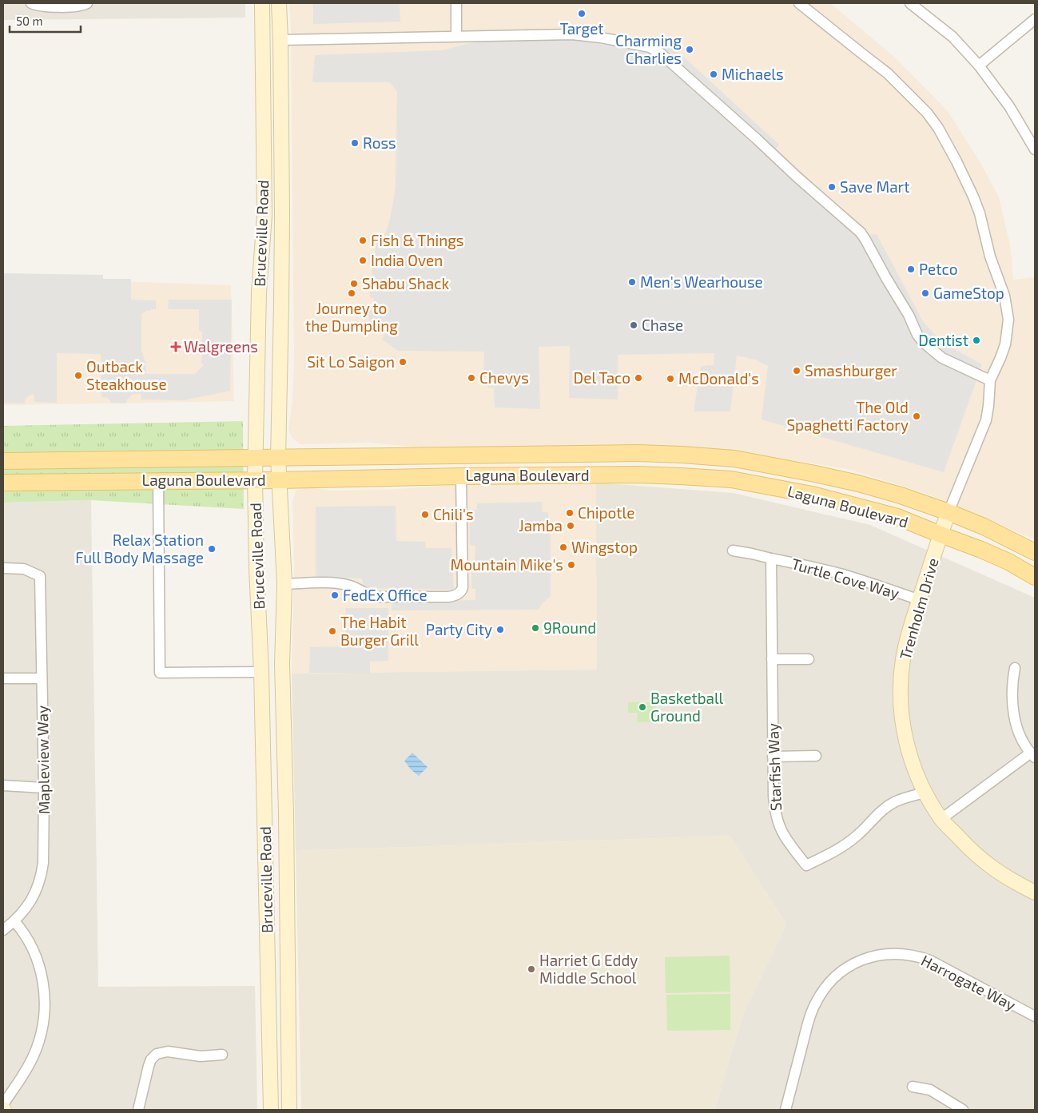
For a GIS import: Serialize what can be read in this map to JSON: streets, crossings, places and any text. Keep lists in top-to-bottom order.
{
  "streets": {
    "main road": ["Bruceville Road", "Laguna Boulevard", "Trenholm Drive"],
    "street": [
      "Turtle Cove Way",
      "Mapleview Way",
      "Starfish Way",
      "Harrogate Way"
    ]
  },
  "crossings": [
    ["Bruceville Road", "Laguna Boulevard"],
    ["Laguna Boulevard", "Trenholm Drive"],
    ["Turtle Cove Way", "Trenholm Drive"],
    ["Turtle Cove Way", "Starfish Way"],
    ["Trenholm Drive", "Starfish Way"]
  ],
  "places": {
    "other": [
      "Target",
      "Charming Charlies",
      "Michaels",
      "Ross",
      "Save Mart",
      "Fish & Things",
      "India Oven",
      "Petco",
      "Men's Wearhouse",
      "Shabu Shack",
      "Journey to the Dumpling",
      "GameStop",
      "Chase",
      "Dentist",
      "Sit Lo Saigon",
      "Smashburger",
      "Outback Steakhouse",
      "Chevys",
      "Del Taco",
      "McDonald's",
      "The Old Spaghetti Factory",
      "Chipotle",
      "Chili's",
      "Jamba",
      "Wingstop",
      "Relax Station Full Body Massage",
      "Mountain Mike's",
      "FedEx Office",
      "9Round",
      "Party City",
      "The Habit Burger Grill",
      "Basketball Ground",
      "Harriet G Eddy Middle School"
    ],
    "health": ["Walgreens"]
  },
  "scale_bar": "50 m"
}
